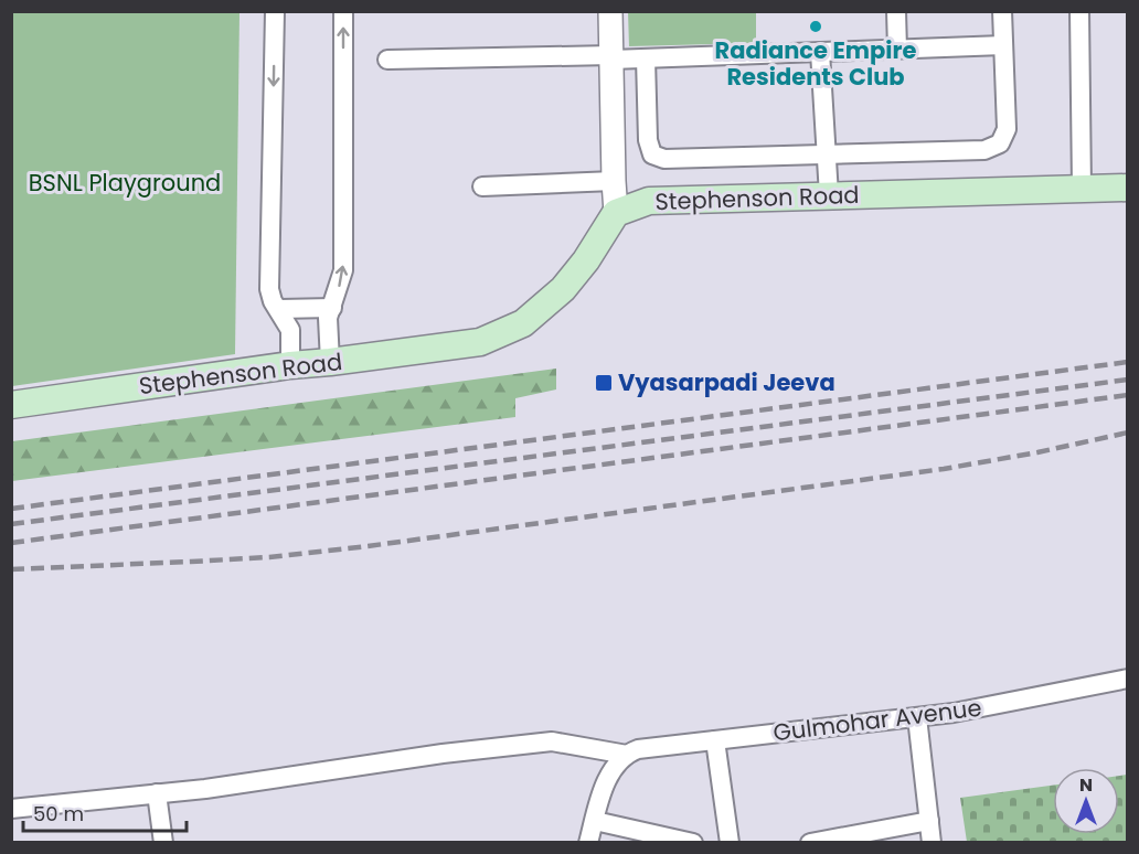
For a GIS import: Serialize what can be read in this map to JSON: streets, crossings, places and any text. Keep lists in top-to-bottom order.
{
  "streets": {
    "main road": ["Stephenson Road"],
    "street": ["Gulmohar Avenue"]
  },
  "parks": ["BSNL Playground"],
  "places": {
    "other": ["Radiance Empire Residents Club"],
    "transit": ["Vyasarpadi Jeeva"]
  },
  "scale_bar": "50 m",
  "north": "top"
}
